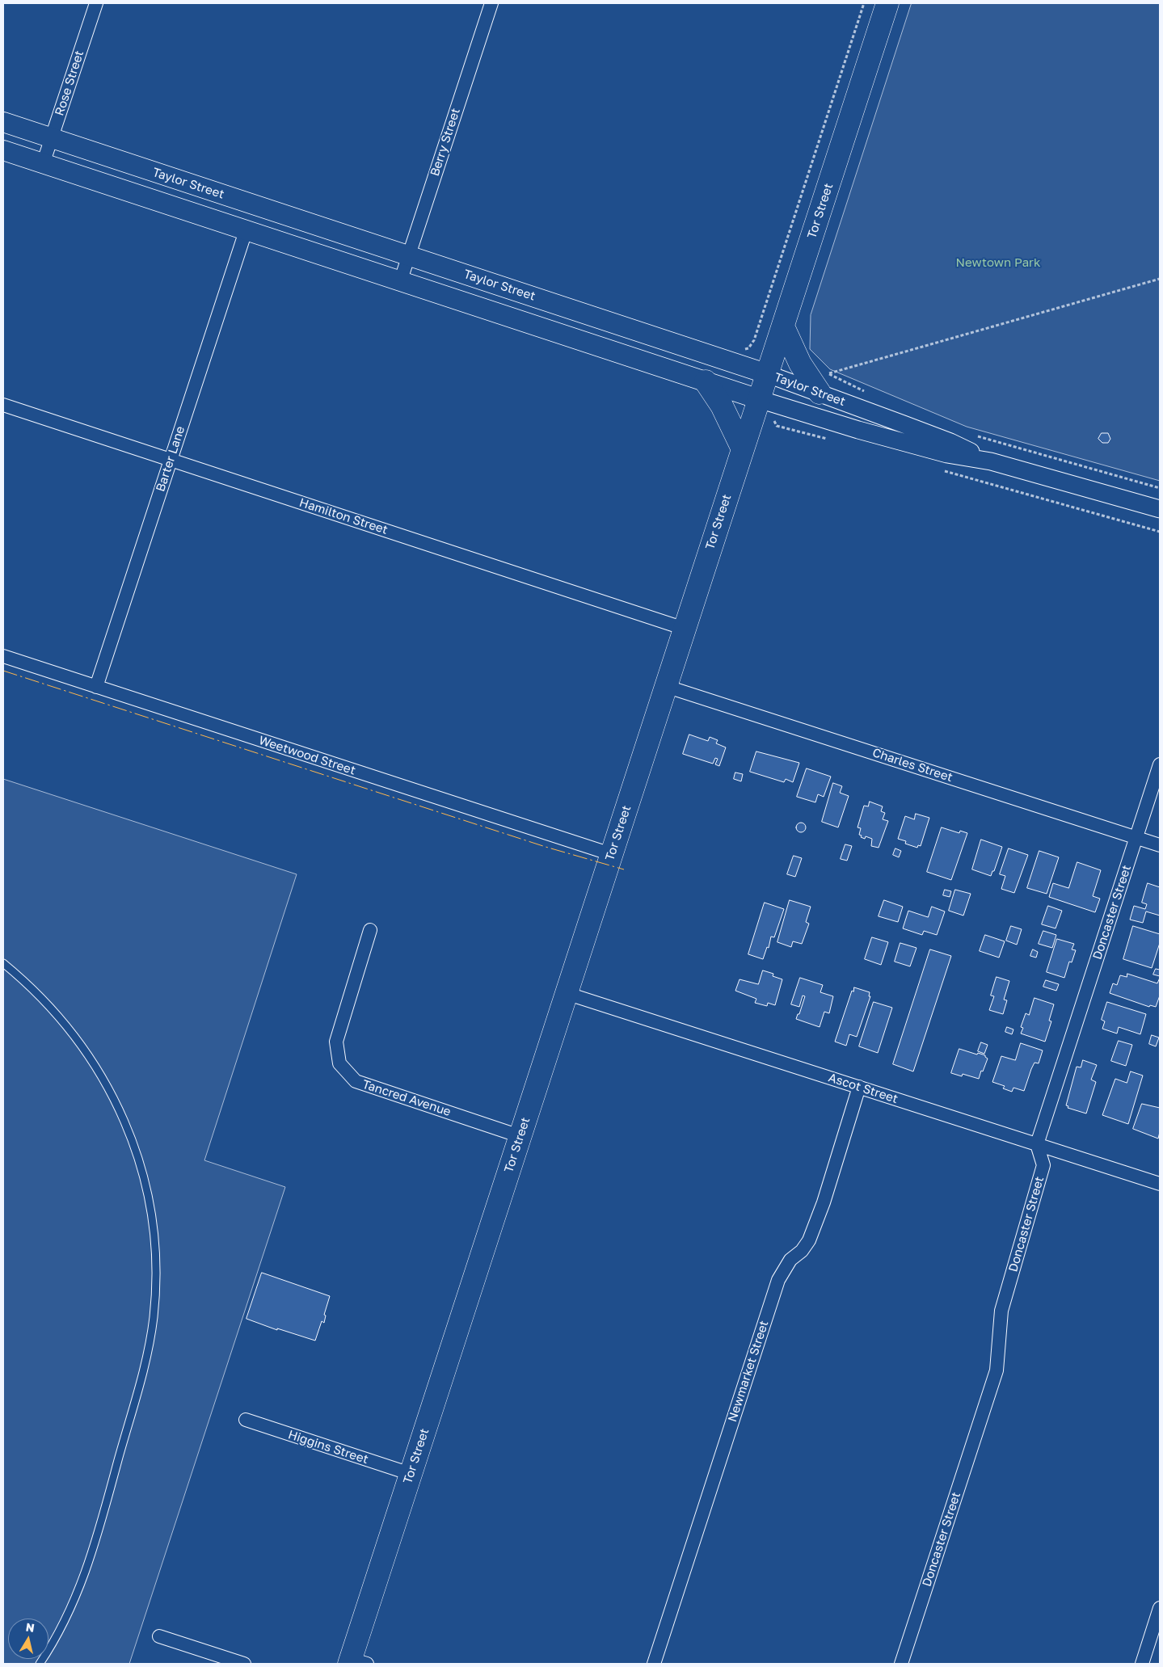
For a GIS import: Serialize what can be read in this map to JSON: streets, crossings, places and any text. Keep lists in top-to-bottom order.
{
  "streets": {
    "highway": ["Tor Street"],
    "main road": ["Taylor Street"],
    "street": [
      "Rose Street",
      "Berry Street",
      "Barter Lane",
      "Hamilton Street",
      "Weetwood Street",
      "Charles Street",
      "Doncaster Street",
      "Ascot Street",
      "Tancred Avenue",
      "Newmarket Street",
      "Higgins Street"
    ]
  },
  "crossings": [
    ["Rose Street", "Taylor Street"],
    ["Berry Street", "Taylor Street"],
    ["Taylor Street", "Tor Street"],
    ["Taylor Street", "Barter Lane"],
    ["Tor Street", "Hamilton Street"],
    ["Tor Street", "Weetwood Street"],
    ["Tor Street", "Charles Street"],
    ["Tor Street", "Ascot Street"],
    ["Tor Street", "Tancred Avenue"],
    ["Tor Street", "Higgins Street"],
    ["Barter Lane", "Hamilton Street"],
    ["Barter Lane", "Weetwood Street"],
    ["Charles Street", "Doncaster Street"],
    ["Doncaster Street", "Ascot Street"],
    ["Ascot Street", "Newmarket Street"]
  ],
  "parks": ["Newtown Park"],
  "north": "top"
}
